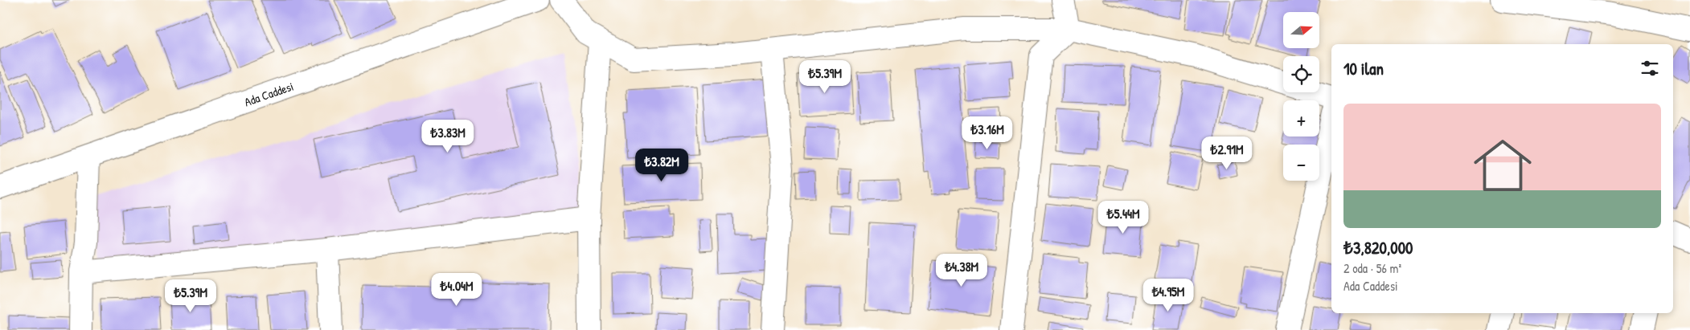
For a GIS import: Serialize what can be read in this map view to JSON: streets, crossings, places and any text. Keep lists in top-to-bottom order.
{
  "streets": {
    "street": ["Ada Caddesi"]
  },
  "north": "right",
  "page": {
    "map_buttons": ["+", "−"],
    "heading": "10 ilan",
    "price": [
      "₺5.39M",
      "₺3.16M",
      "₺3.83M",
      "₺2.91M",
      "₺3.82M",
      "₺5.44M",
      "₺4.38M",
      "₺4.04M",
      "₺4.95M",
      "₺5.39M"
    ],
    "list": [
      {
        "name": "₺3,820,000",
        "note": "2 oda · 56 m² · Ada Caddesi"
      }
    ]
  }
}
